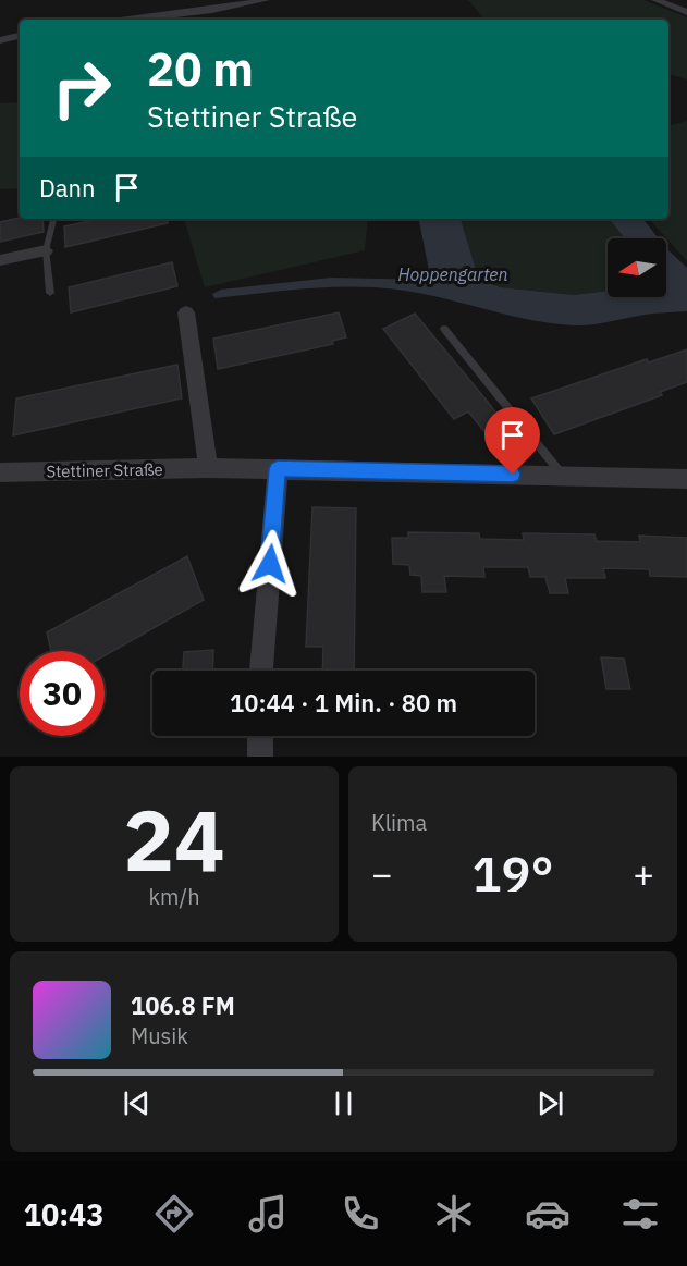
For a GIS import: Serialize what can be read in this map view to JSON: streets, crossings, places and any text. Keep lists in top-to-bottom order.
{
  "streets": {
    "street": ["Stettiner Straße"]
  },
  "water": ["Hoppengarten"],
  "north": "left",
  "page": {
    "turn": ["20 m", "Stettiner Straße"],
    "then": "Dann",
    "limit": "30",
    "trip": "10:44 · 1 Min. · 80 m",
    "tile": [
      ["24", "km/h"],
      "Klima"
    ],
    "heat": ["−", "19°", "+"],
    "song": ["106.8 FM", "Musik"],
    "tabs": "10:43"
  }
}
